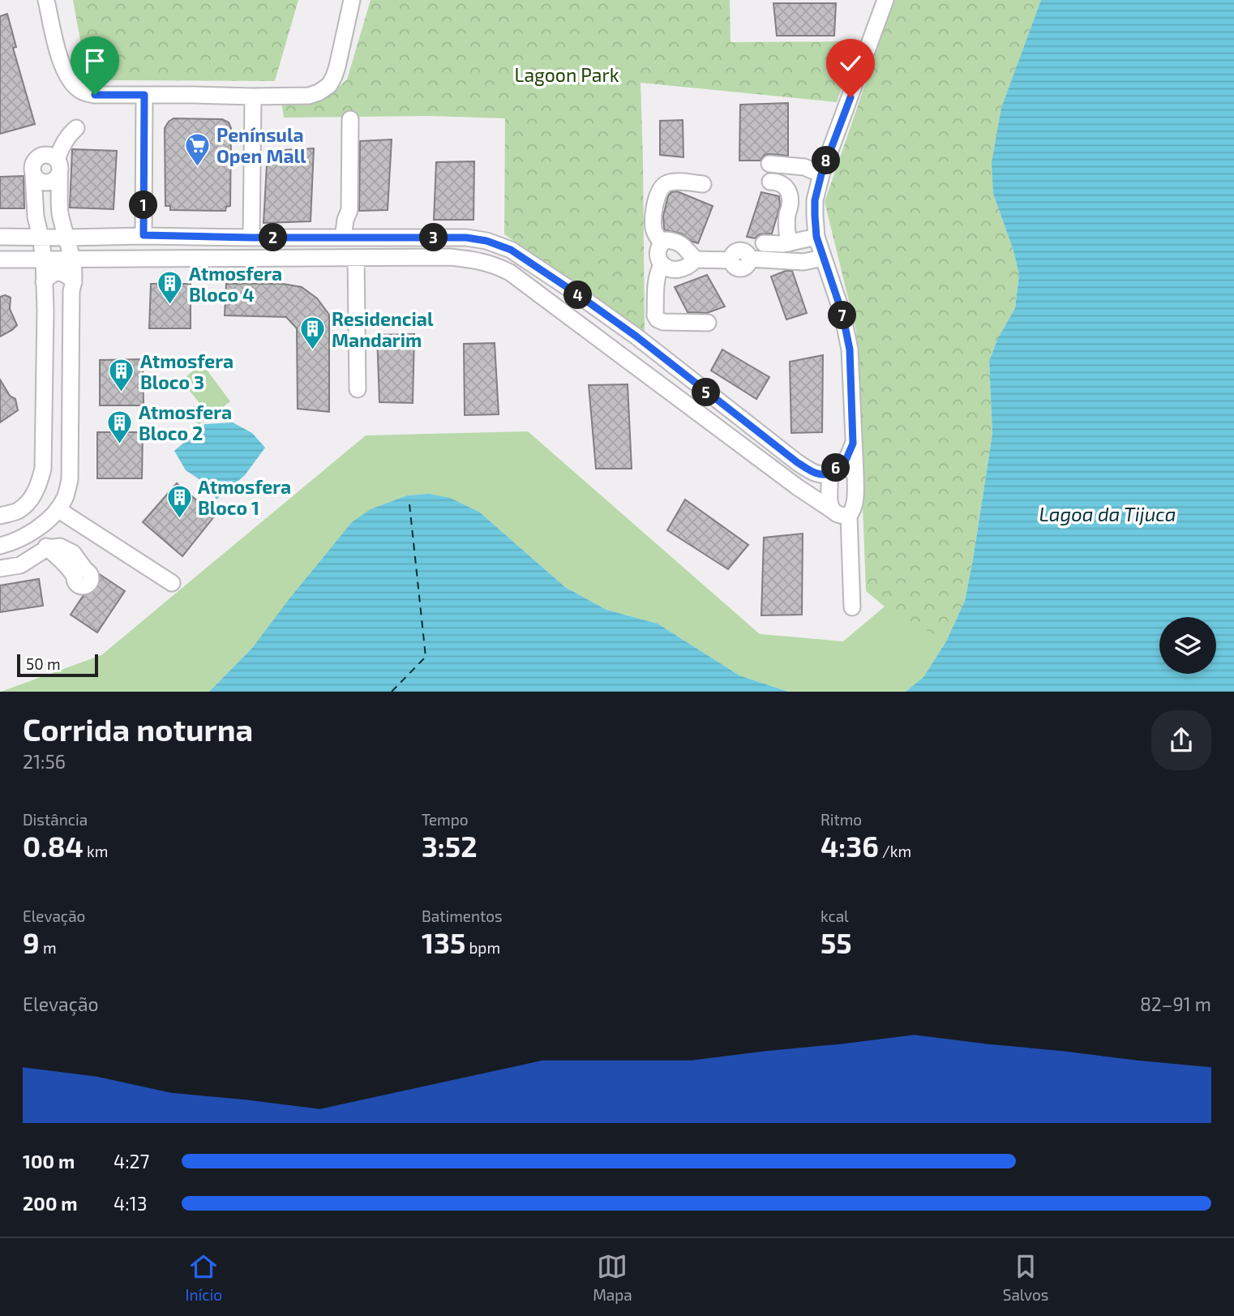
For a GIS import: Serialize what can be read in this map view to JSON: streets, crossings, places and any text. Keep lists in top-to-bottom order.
{
  "water": ["Lagoa da Tijuca"],
  "parks": ["Lagoon Park"],
  "places": {
    "supermarket": ["Península Open Mall"],
    "building": [
      "Atmosfera Bloco 4",
      "Residencial Mandarim",
      "Atmosfera Bloco 3",
      "Atmosfera Bloco 2",
      "Atmosfera Bloco 1"
    ]
  },
  "scale_bar": "50 m",
  "page": {
    "pins": [
      "8",
      "1",
      "2",
      "3",
      "4",
      "7",
      "5",
      "6"
    ],
    "scale": "50 m",
    "heading": ["Corrida noturna", "21:56"],
    "stats": [
      ["Distância", "0.84 km"],
      ["Tempo", "3:52"],
      ["Ritmo", "4:36 /km"],
      ["Elevação", "9 m"],
      ["Batimentos", "135 bpm"],
      ["kcal", "55"]
    ],
    "chart": ["Elevação", "82–91 m"],
    "list": [
      {
        "name": "100 m",
        "note": "4:27"
      },
      {
        "name": "200 m",
        "note": "4:13"
      }
    ],
    "tabs": ["Início", "Mapa", "Salvos"]
  }
}
